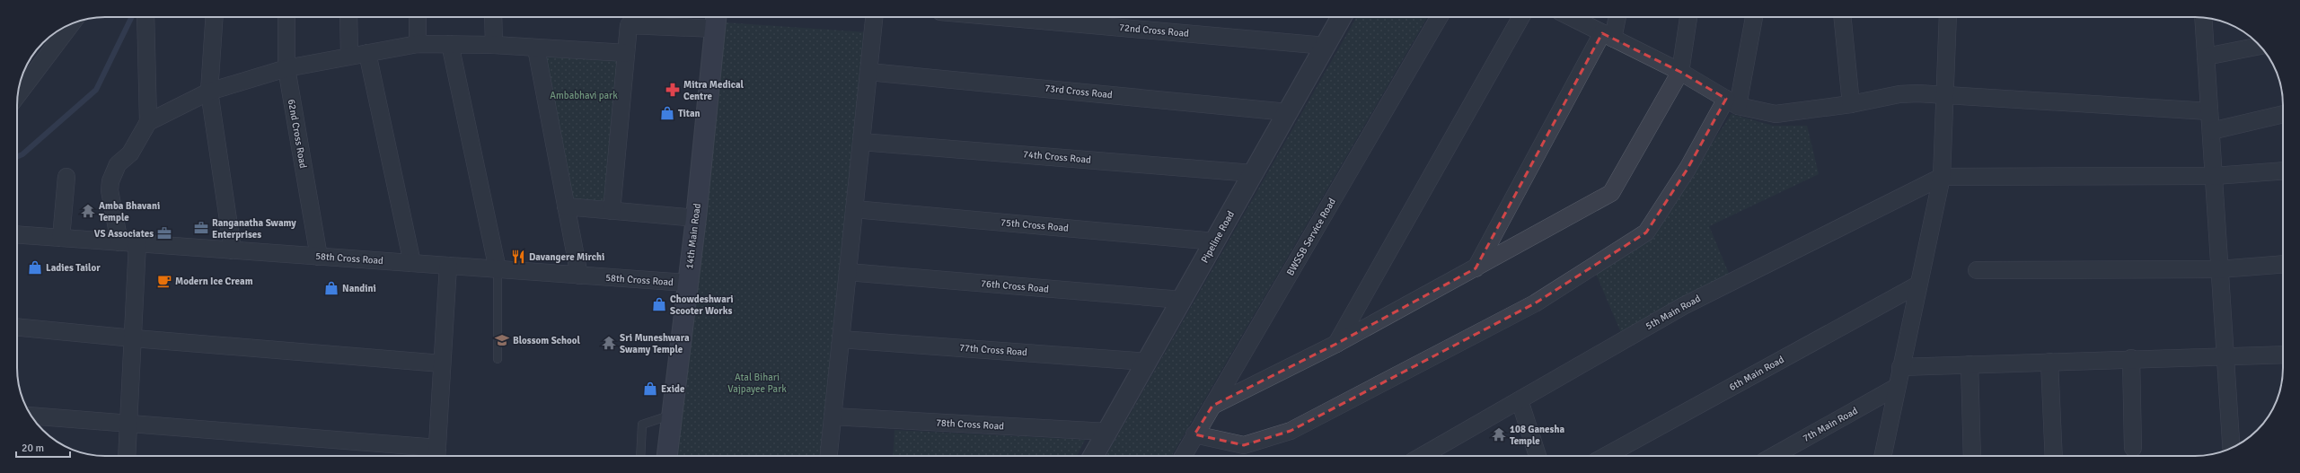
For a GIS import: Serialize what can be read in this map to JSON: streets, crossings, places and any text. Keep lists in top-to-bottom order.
{
  "streets": {
    "main road": ["14th Main Road"],
    "street": [
      "72nd Cross Road",
      "73rd Cross Road",
      "62nd Cross Road",
      "74th Cross Road",
      "75th Cross Road",
      "Pipeline Road",
      "BWSSB Service Road",
      "58th Cross Road",
      "76th Cross Road",
      "5th Main Road",
      "77th Cross Road",
      "6th Main Road",
      "78th Cross Road",
      "7th Main Road"
    ]
  },
  "crossings": [
    ["72nd Cross Road", "Pipeline Road"],
    ["73rd Cross Road", "Pipeline Road"],
    ["62nd Cross Road", "58th Cross Road"],
    ["74th Cross Road", "Pipeline Road"],
    ["75th Cross Road", "Pipeline Road"],
    ["14th Main Road", "58th Cross Road"],
    ["Pipeline Road", "76th Cross Road"],
    ["Pipeline Road", "77th Cross Road"],
    ["Pipeline Road", "78th Cross Road"]
  ],
  "parks": ["Ambabhavi park", "Atal Bihari Vajpayee Park"],
  "places": {
    "pharmacy": ["Mitra Medical Centre"],
    "shop": [
      "Titan",
      "Ladies Tailor",
      "Nandini",
      "Chowdeshwari Scooter Works",
      "Exide"
    ],
    "temple": ["Amba Bhavani Temple", "Sri Muneshwara Swamy Temple", "108 Ganesha Temple"],
    "office": ["Ranganatha Swamy Enterprises", "VS Associates"],
    "restaurant": ["Davangere Mirchi"],
    "cafe": ["Modern Ice Cream"],
    "school or university": ["Blossom School"]
  },
  "scale_bar": "20 m"
}
